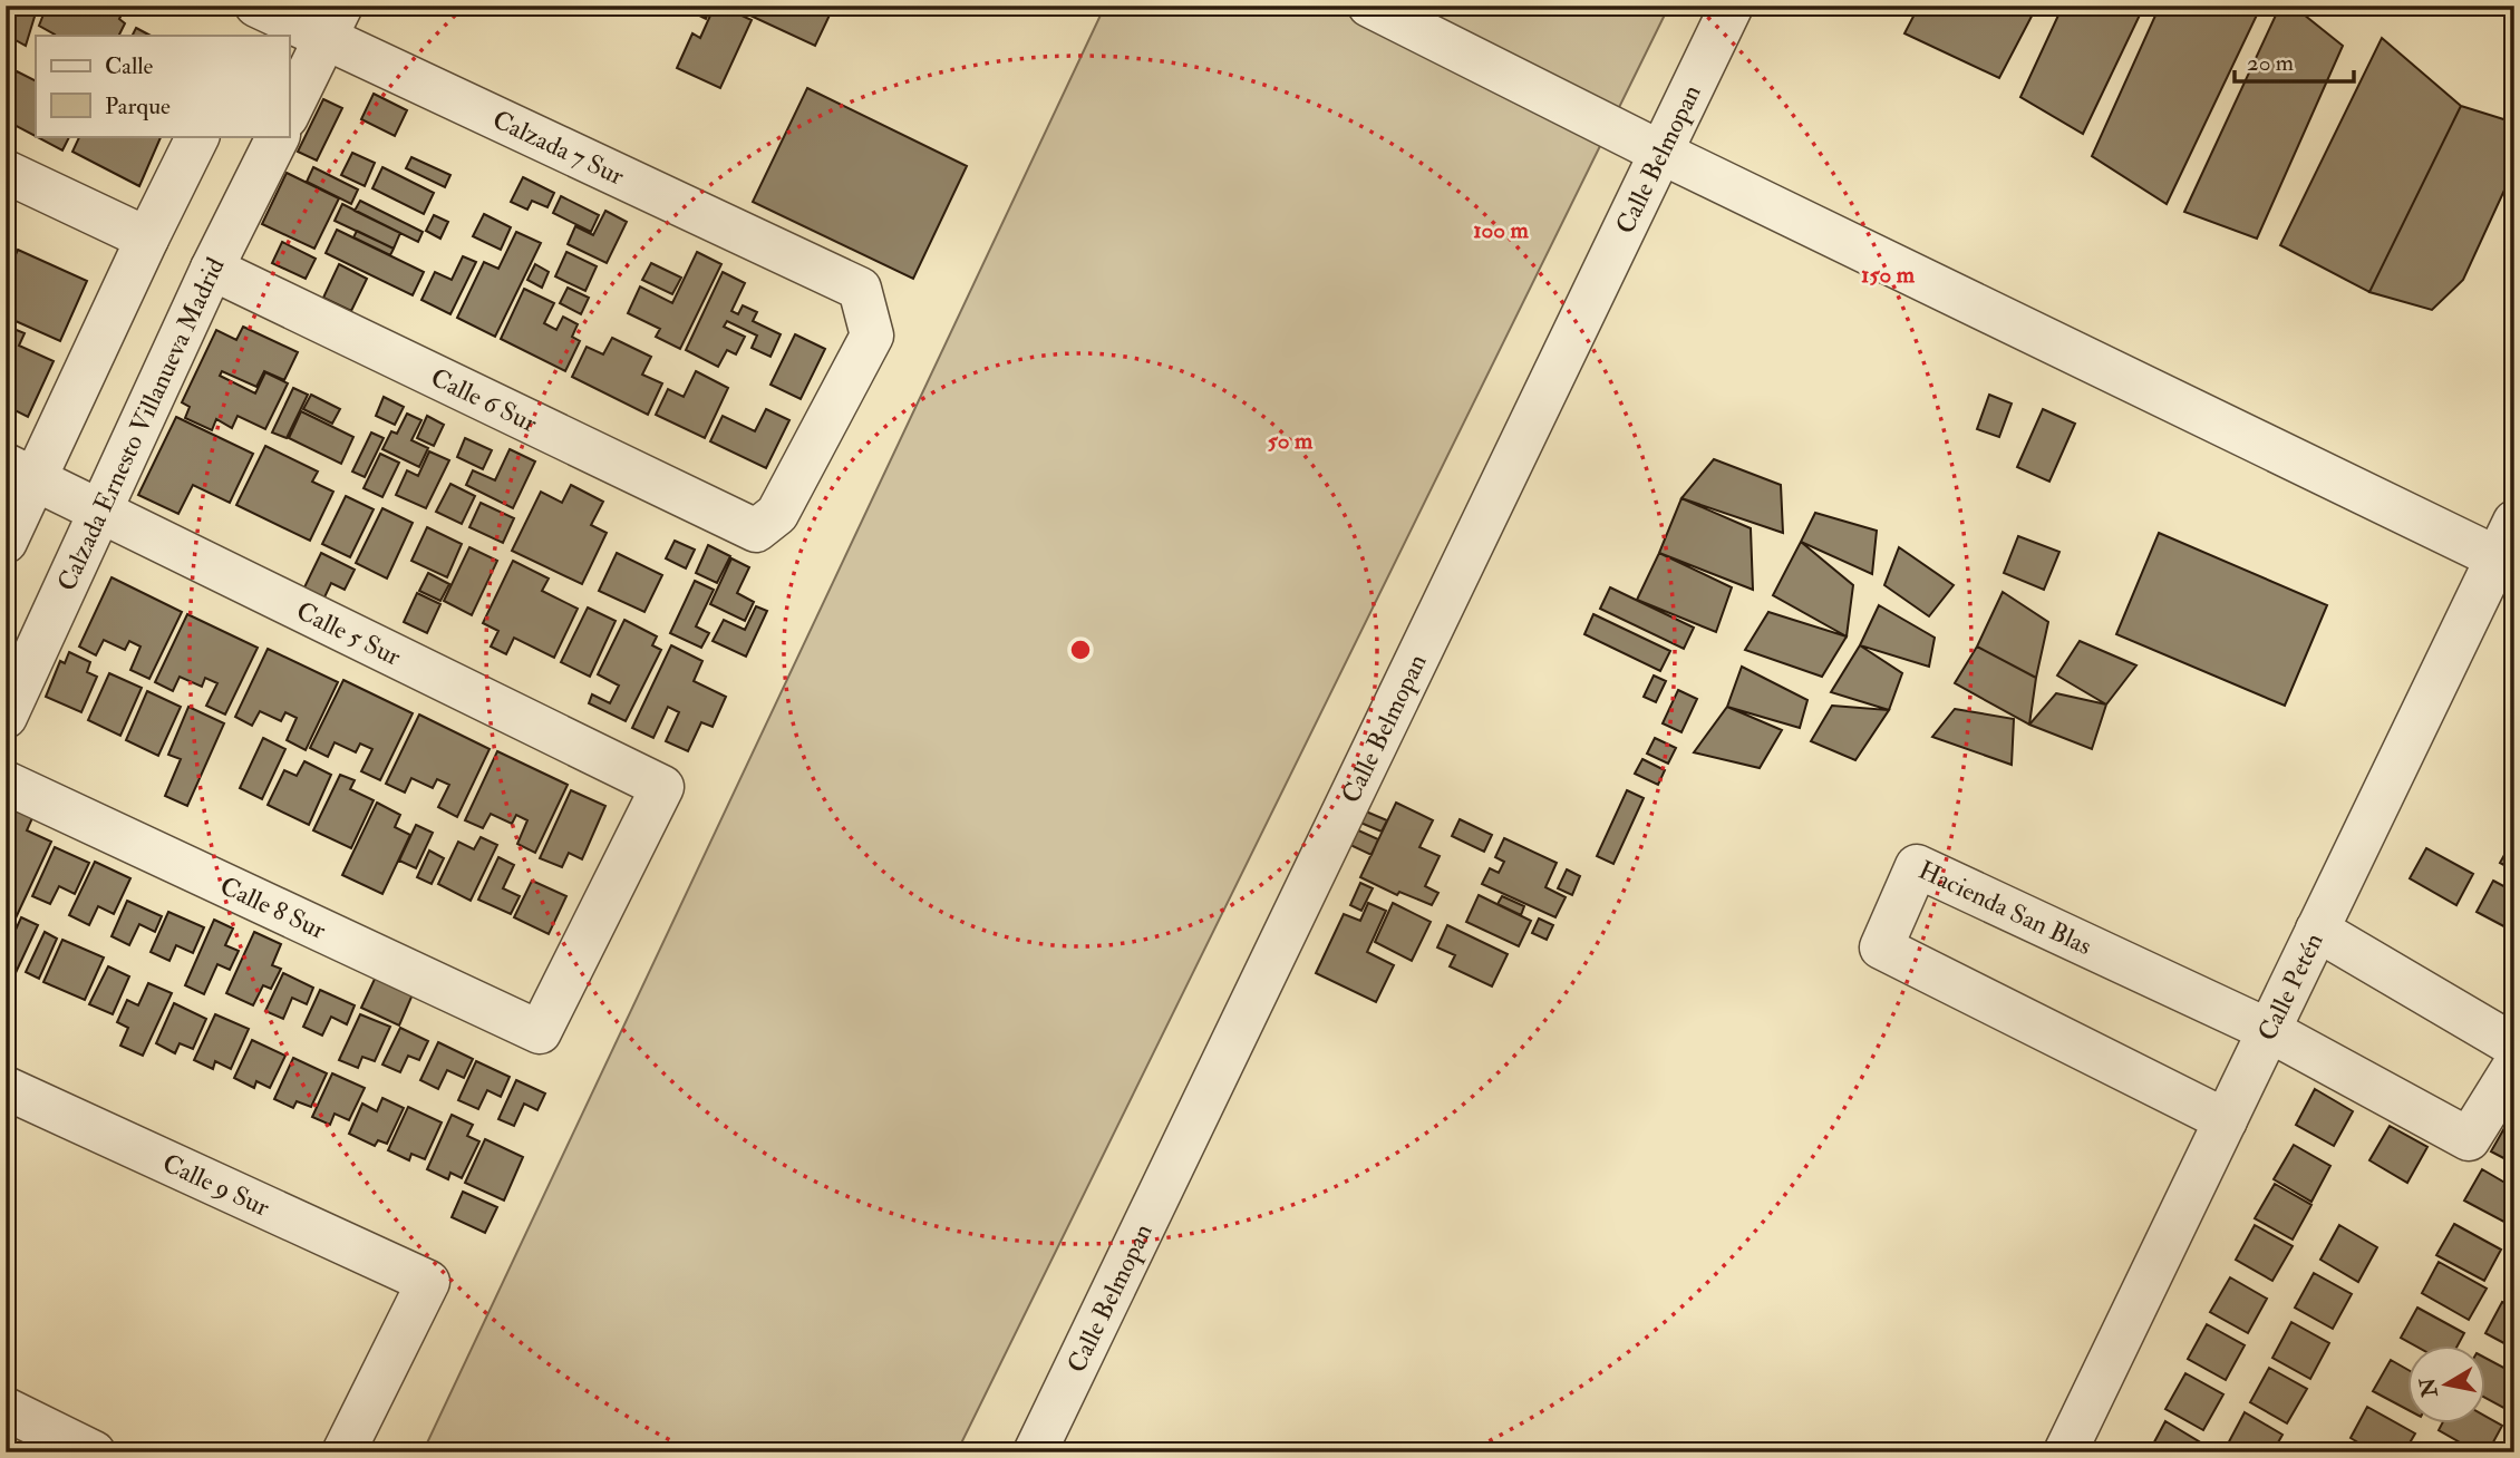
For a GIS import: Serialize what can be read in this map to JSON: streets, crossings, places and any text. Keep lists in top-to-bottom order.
{
  "streets": {
    "street": [
      "Calzada 7 Sur",
      "Calle Belmopan",
      "Calle 6 Sur",
      "Calzada Ernesto Villanueva Madrid",
      "Calle 5 Sur",
      "Calle 8 Sur",
      "Hacienda San Blas",
      "Calle Petén",
      "Calle 9 Sur"
    ]
  },
  "crossings": [
    ["Calzada 7 Sur", "Calle 6 Sur"],
    ["Calle 6 Sur", "Calzada Ernesto Villanueva Madrid"],
    ["Calzada Ernesto Villanueva Madrid", "Calle 5 Sur"],
    ["Calle 5 Sur", "Calle 8 Sur"],
    ["Hacienda San Blas", "Calle Petén"]
  ],
  "legend": ["Calle", "Parque"],
  "scale_bar": "20 m",
  "north": "left",
  "rings": ["100 m", "150 m", "50 m"]
}
